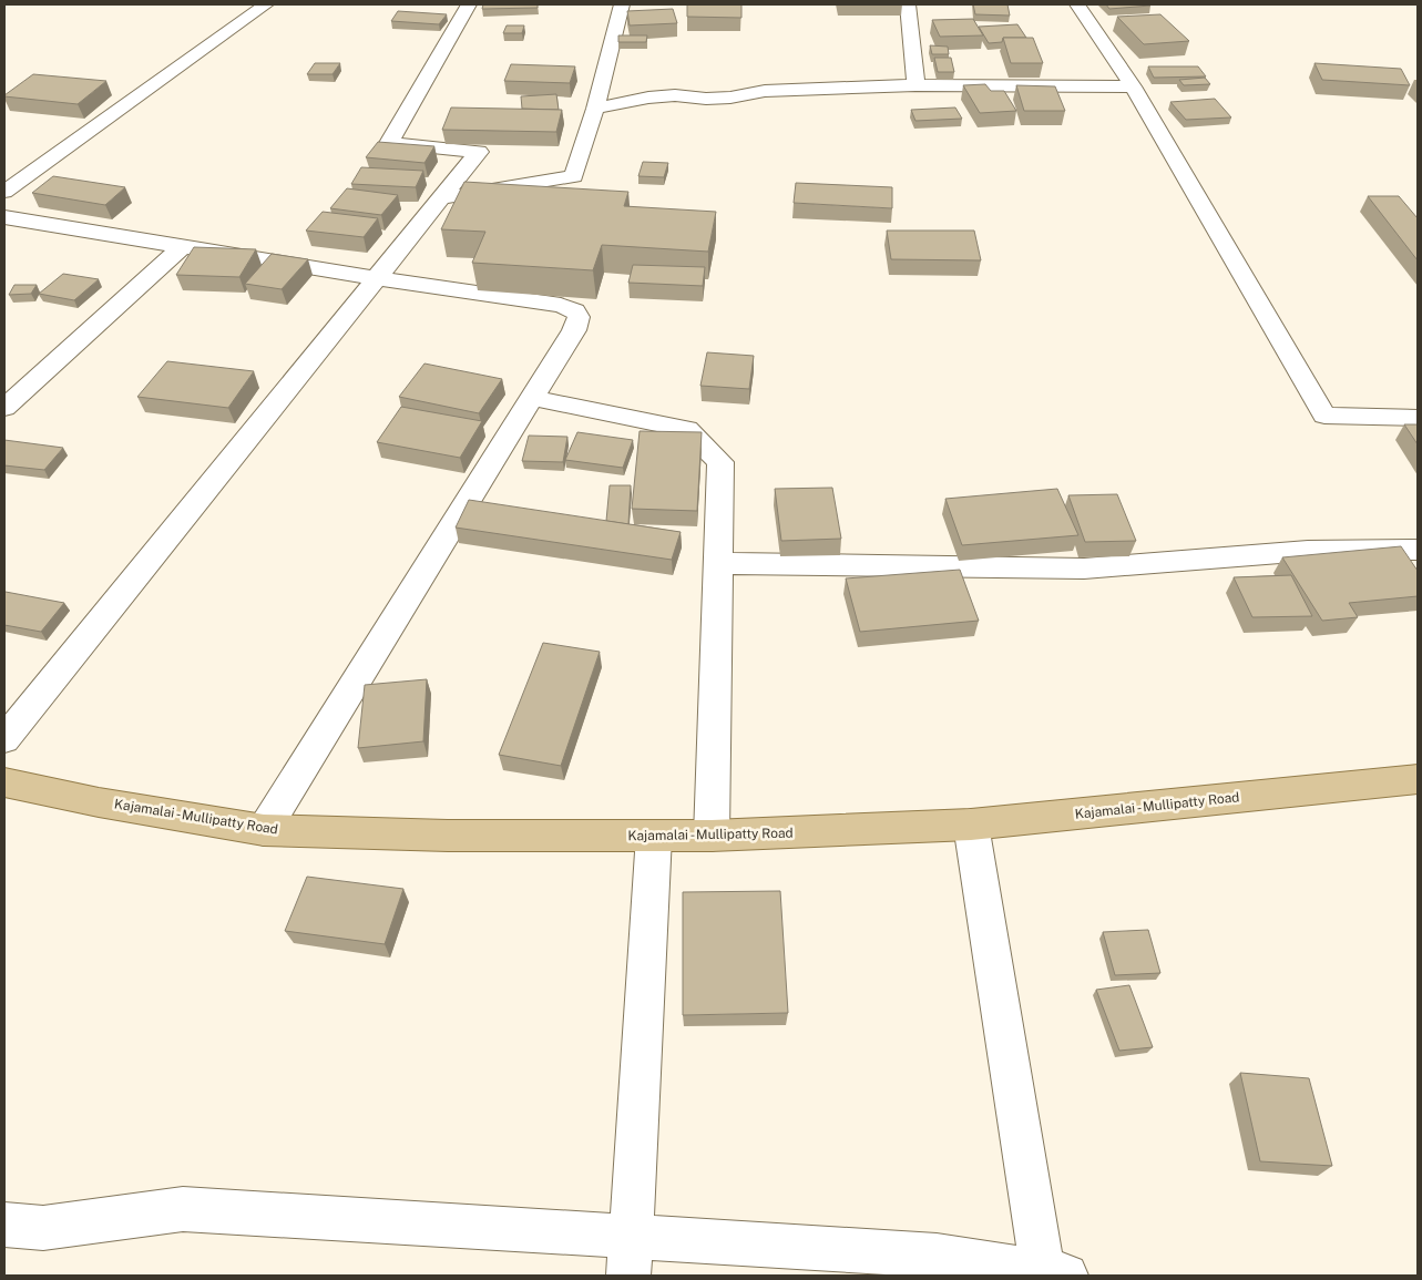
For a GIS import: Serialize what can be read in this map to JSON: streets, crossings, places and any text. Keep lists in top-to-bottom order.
{
  "streets": {
    "main road": ["Kajamalai - Mullipatty Road"]
  }
}
